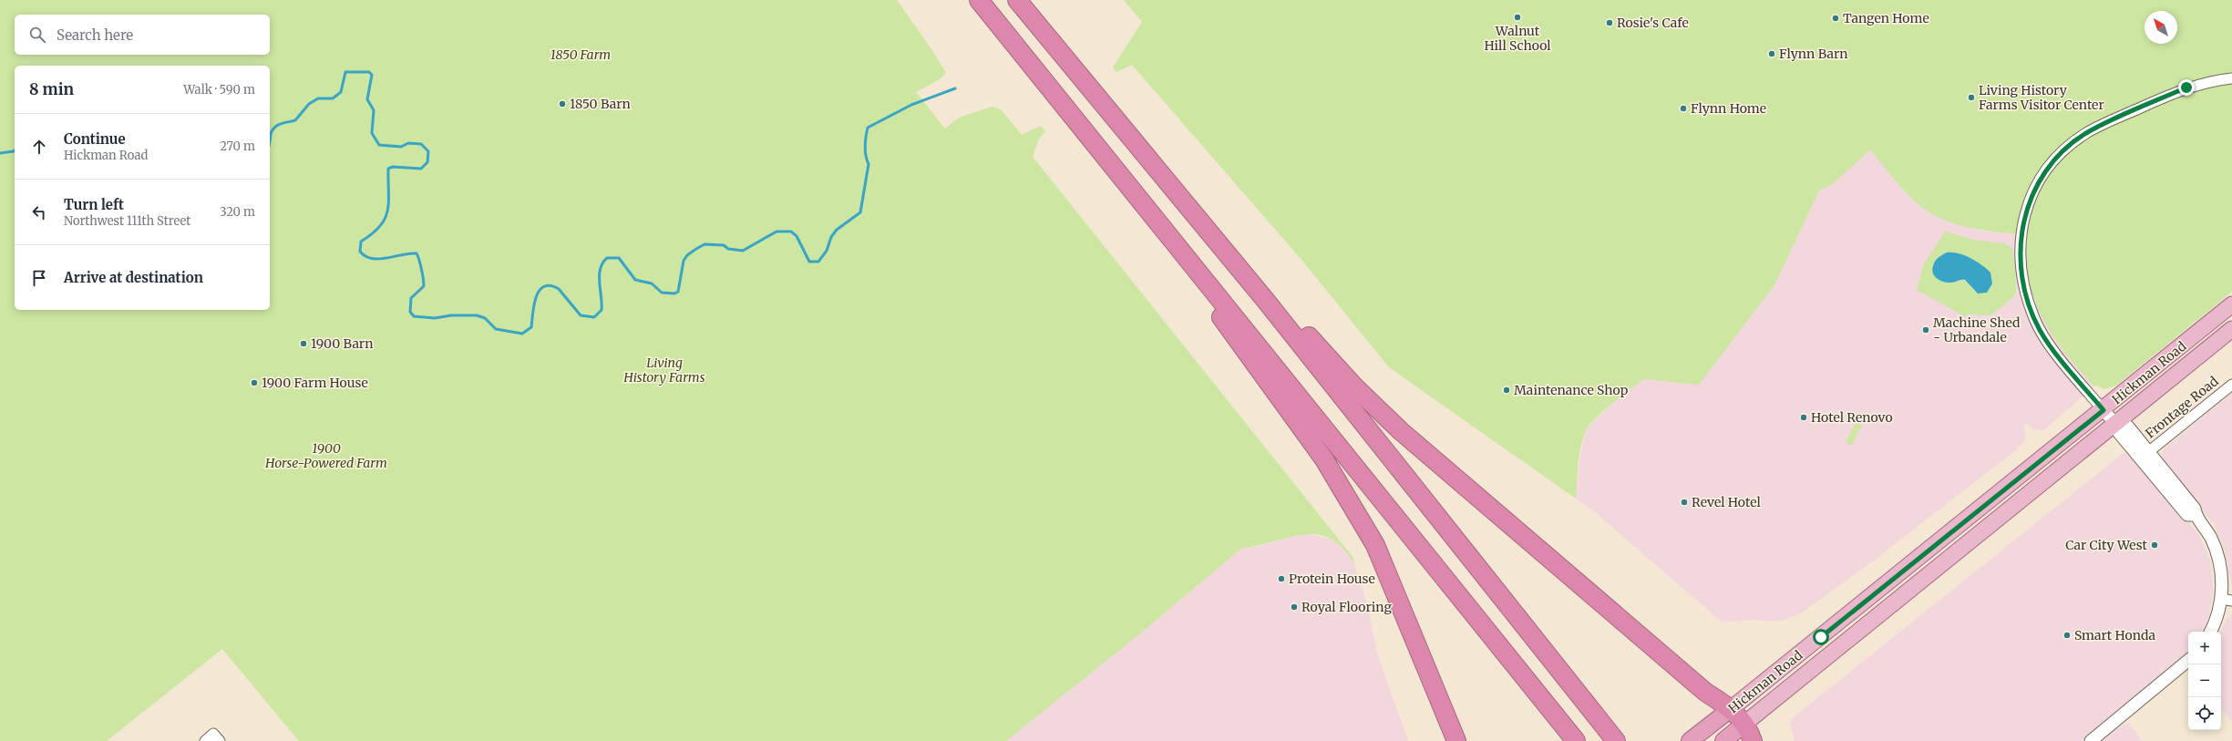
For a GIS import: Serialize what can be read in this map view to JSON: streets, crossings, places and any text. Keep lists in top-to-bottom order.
{
  "streets": {
    "highway": ["Hickman Road"],
    "street": ["Frontage Road"]
  },
  "parks": ["1850 Farm", "Living History Farms", "1900 Horse-Powered Farm"],
  "places": [
    "Walnut Hill School",
    "Tangen Home",
    "Rosie's Cafe",
    "Flynn Barn",
    "Living History Farms Visitor Center",
    "1850 Barn",
    "Flynn Home",
    "Machine Shed - Urbandale",
    "1900 Barn",
    "1900 Farm House",
    "Maintenance Shop",
    "Hotel Renovo",
    "Revel Hotel",
    "Car City West",
    "Protein House",
    "Royal Flooring",
    "Smart Honda"
  ],
  "north": "top left",
  "page": {
    "search": "Search here",
    "heading": ["8 min", "Walk · 590 m"],
    "list": [
      ["Continue", "Hickman Road", "270 m"],
      ["Turn left", "Northwest 111th Street", "320 m"],
      "Arrive at destination"
    ],
    "map_buttons": ["+", "−"]
  }
}
